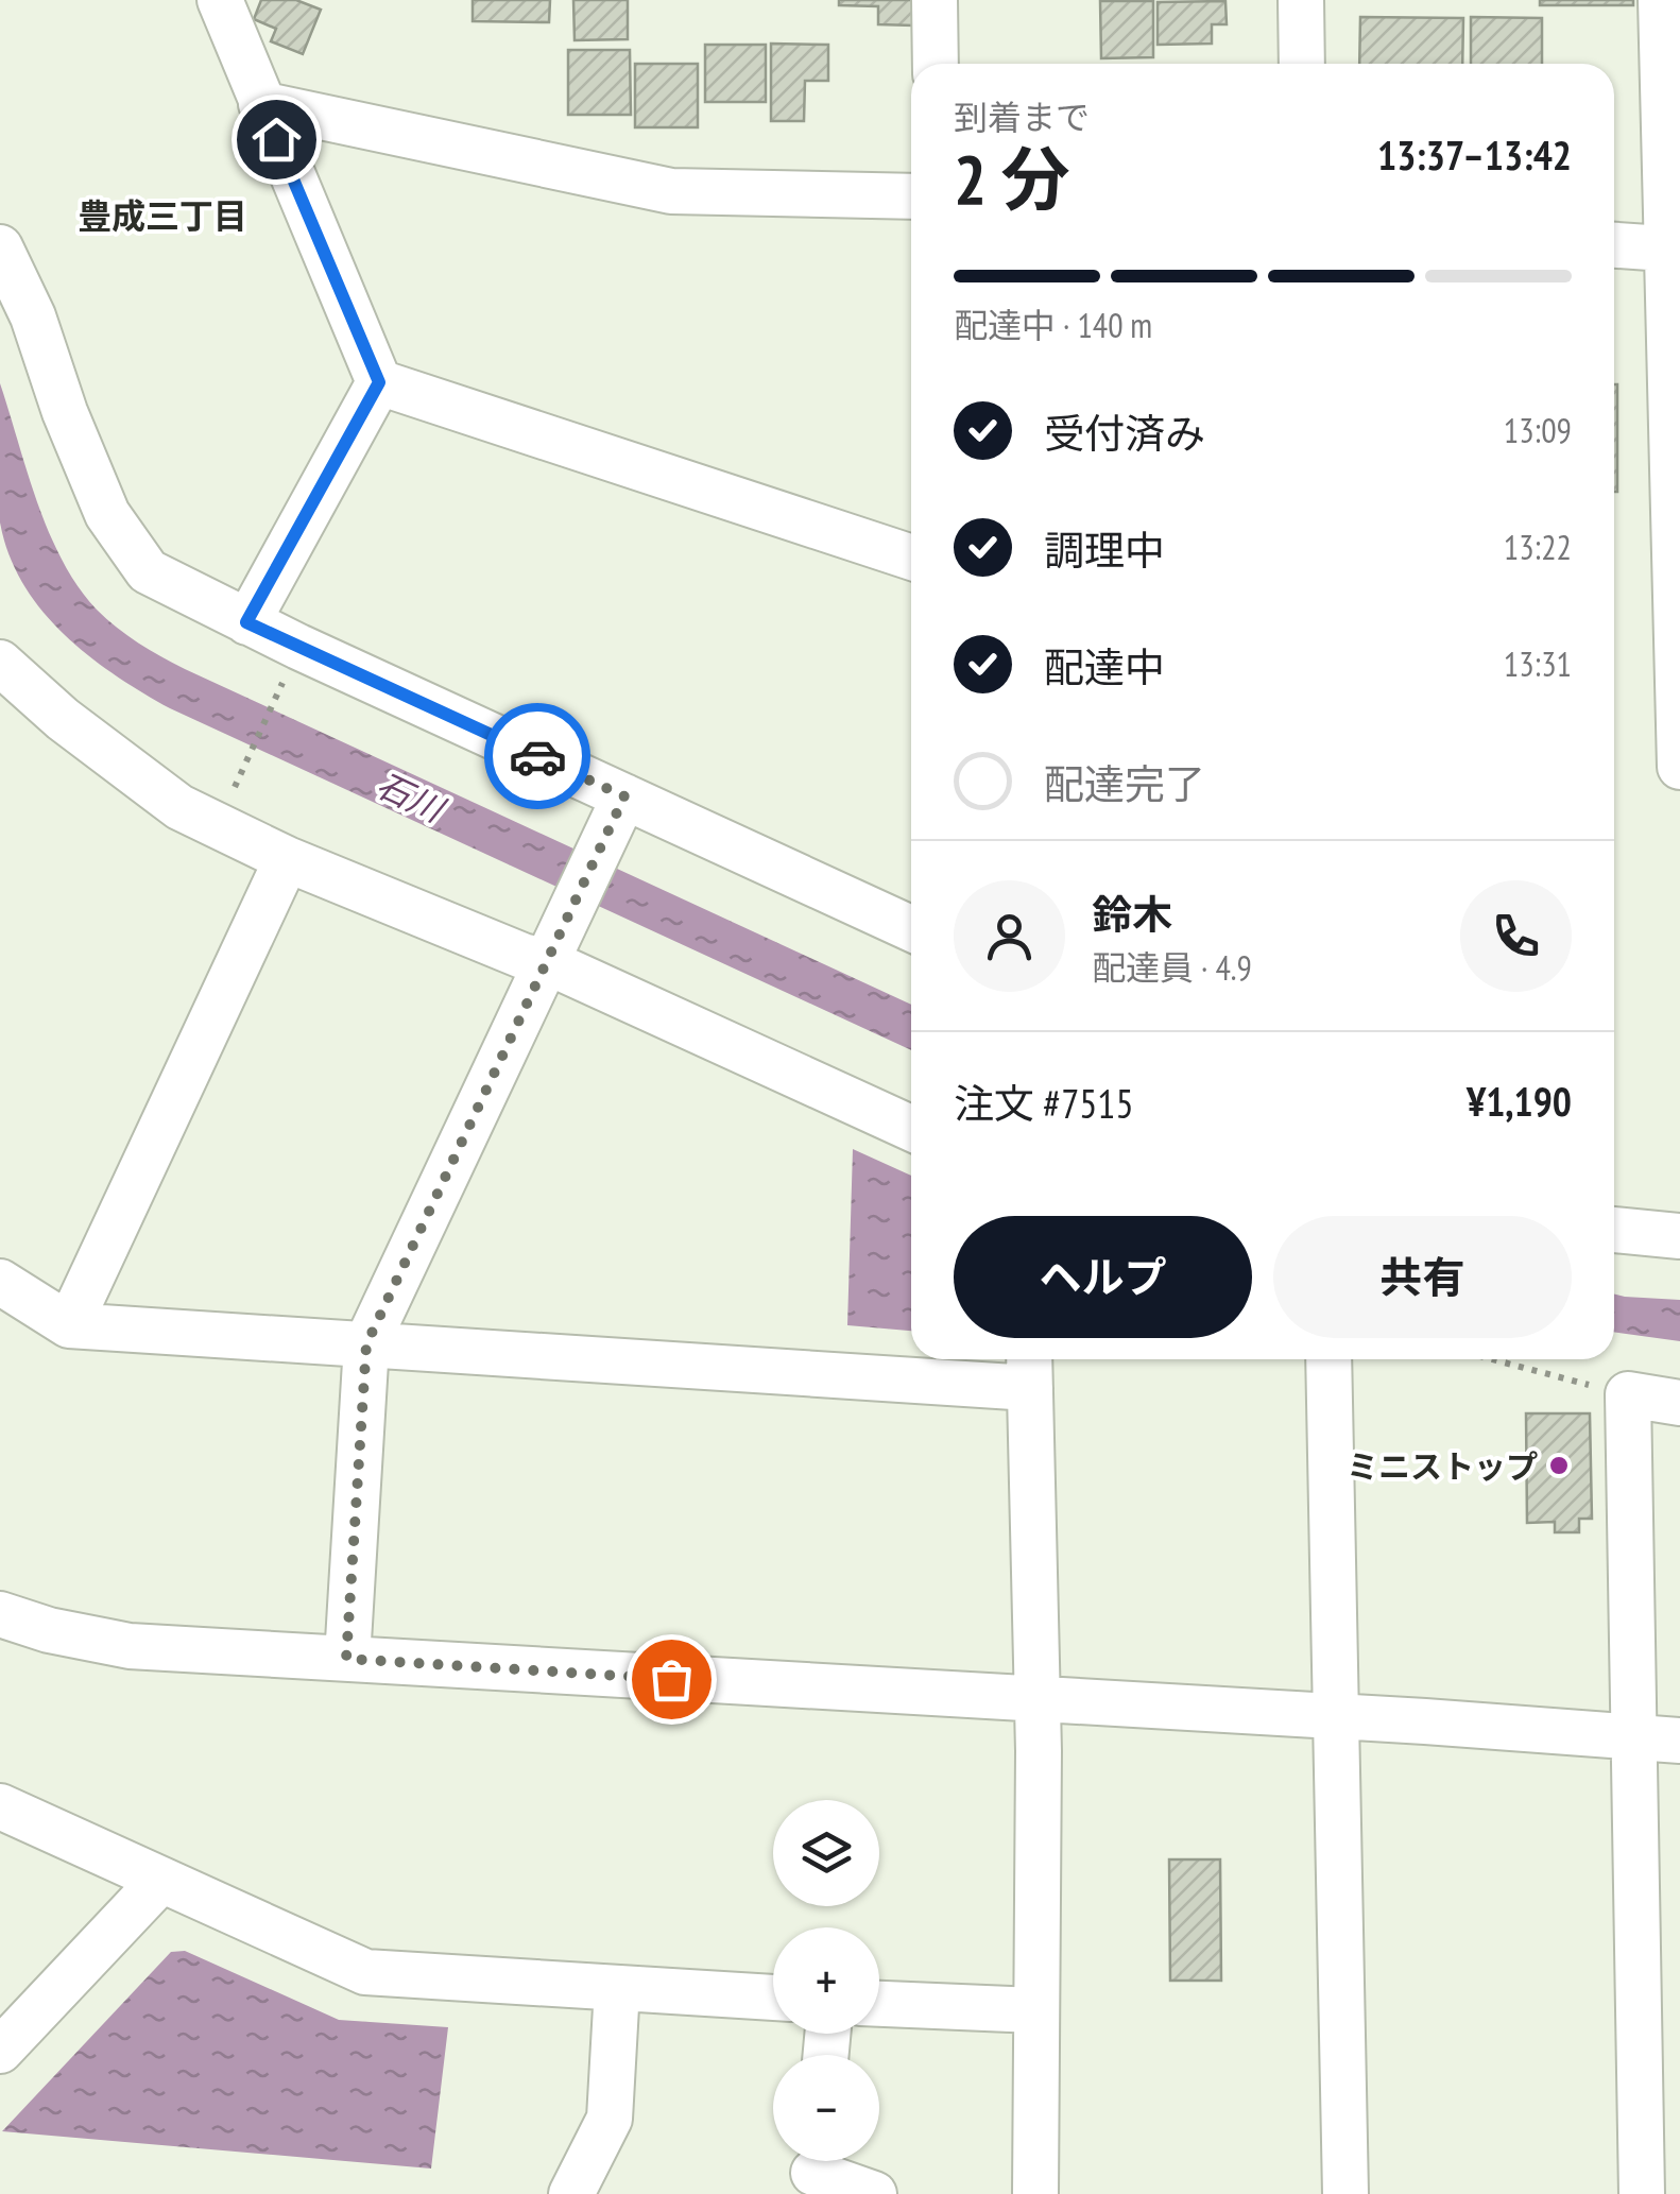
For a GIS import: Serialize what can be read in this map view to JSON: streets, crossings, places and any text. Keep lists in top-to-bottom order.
{
  "districts": ["豊成三丁目"],
  "water": ["石川"],
  "places": ["ミニストップ"],
  "page": {
    "heading": ["2 分", "到着まで", "13:37–13:42"],
    "panel": [
      "鈴木",
      "配達員 · 4.9",
      "注文 #7515",
      "¥1,190"
    ],
    "bar": "配達中 · 140 m",
    "list": [
      ["受付済み", "13:09"],
      ["調理中", "13:22"],
      ["配達中", "13:31"],
      "配達完了"
    ],
    "buttons": ["ヘルプ", "共有"],
    "map_buttons": ["+", "−"]
  }
}
